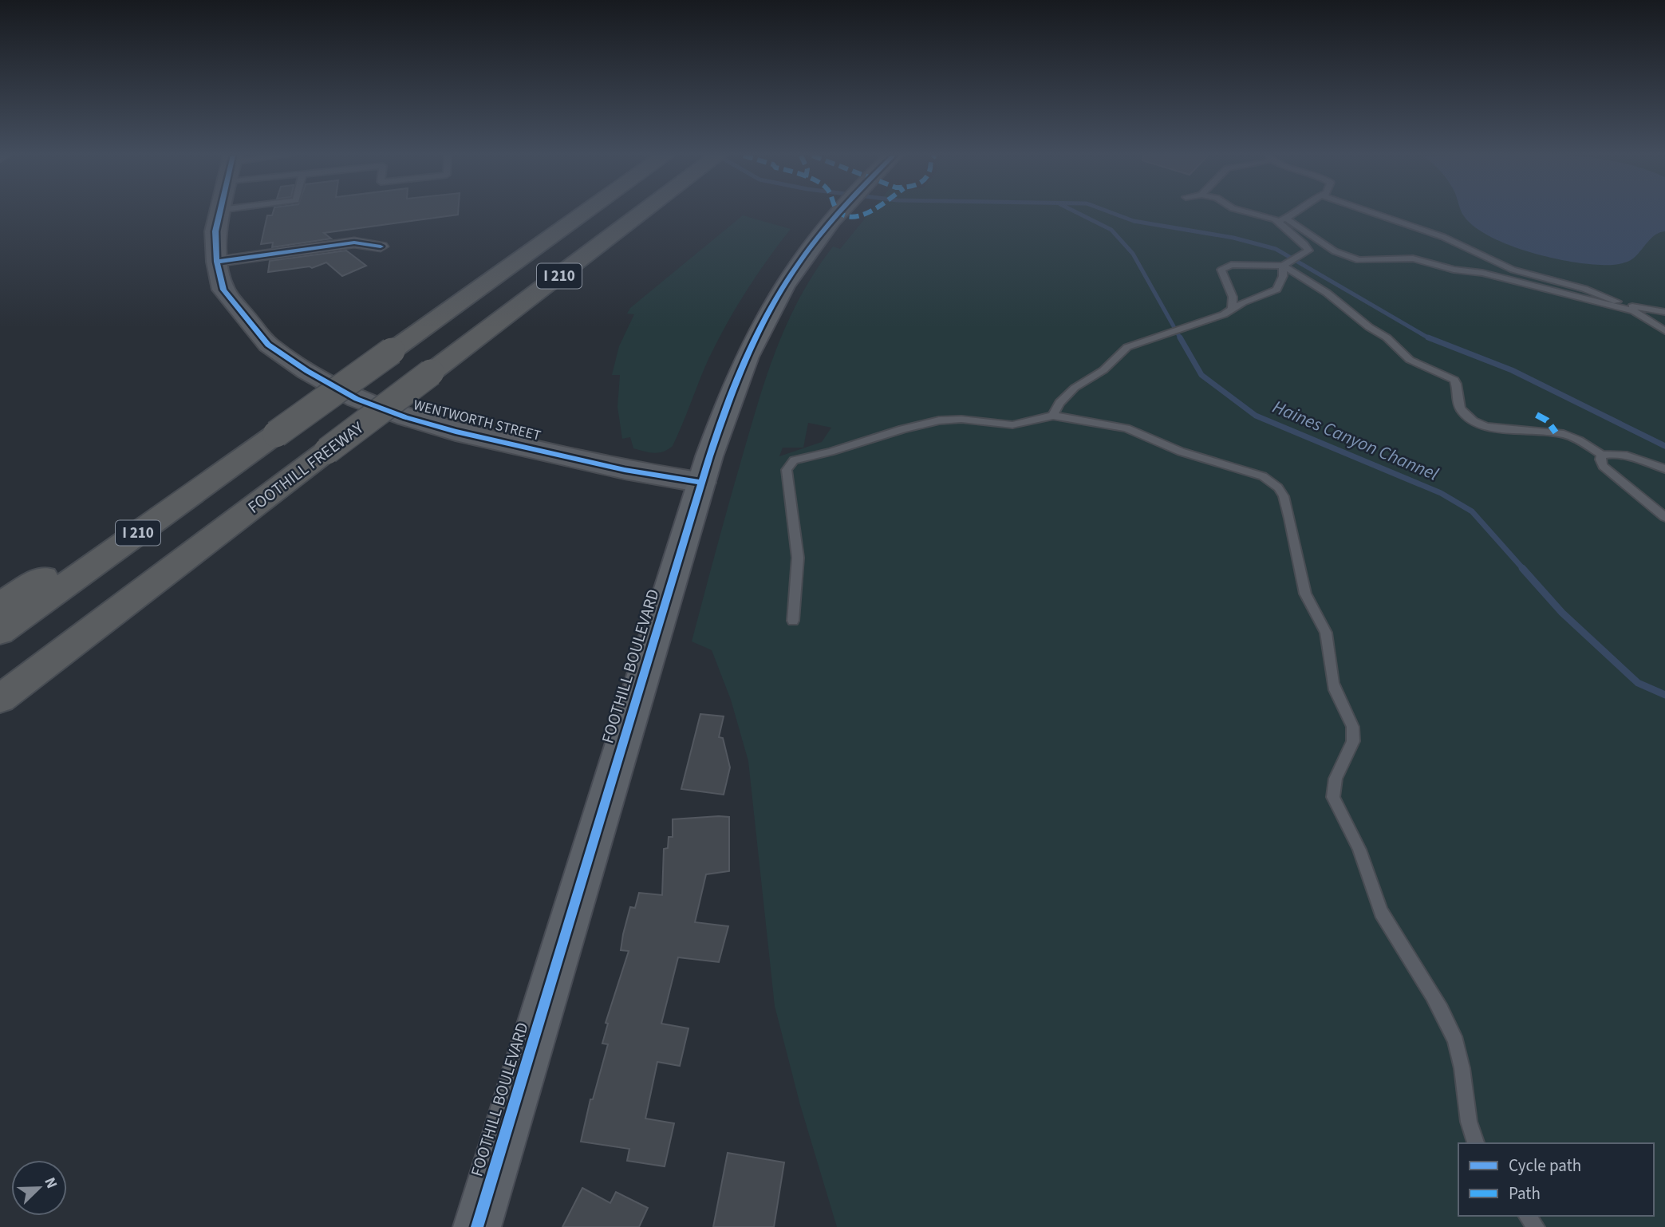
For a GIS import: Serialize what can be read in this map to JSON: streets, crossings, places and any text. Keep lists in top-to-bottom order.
{
  "streets": {
    "highway": ["I 210", "FOOTHILL FREEWAY"],
    "main road": ["WENTWORTH STREET", "FOOTHILL BOULEVARD"]
  },
  "crossings": [
    ["WENTWORTH STREET", "FOOTHILL BOULEVARD"]
  ],
  "water": ["Haines Canyon Channel"],
  "legend": ["Cycle path", "Path"],
  "north": "top right"
}
